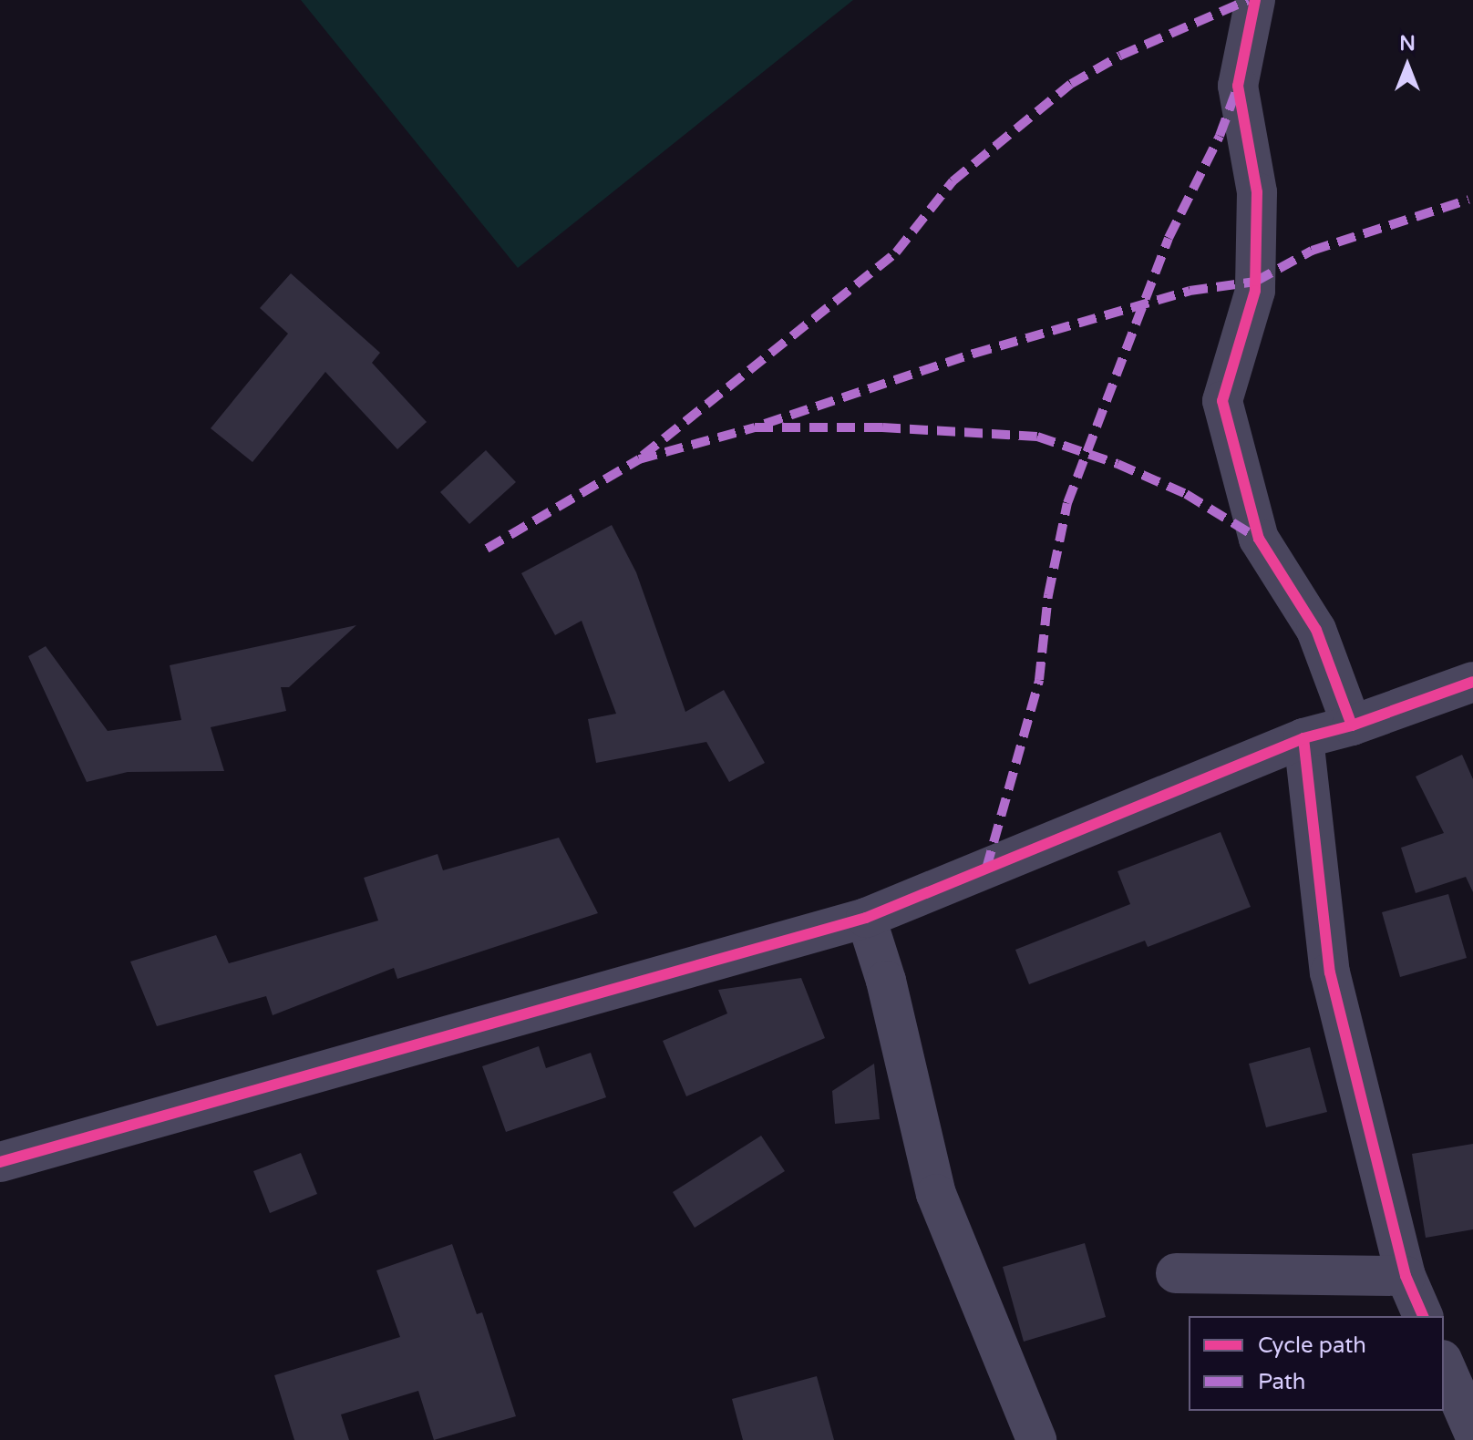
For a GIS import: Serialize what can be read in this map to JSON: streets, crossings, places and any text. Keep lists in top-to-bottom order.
{
  "legend": ["Cycle path", "Path"],
  "north": "top"
}
